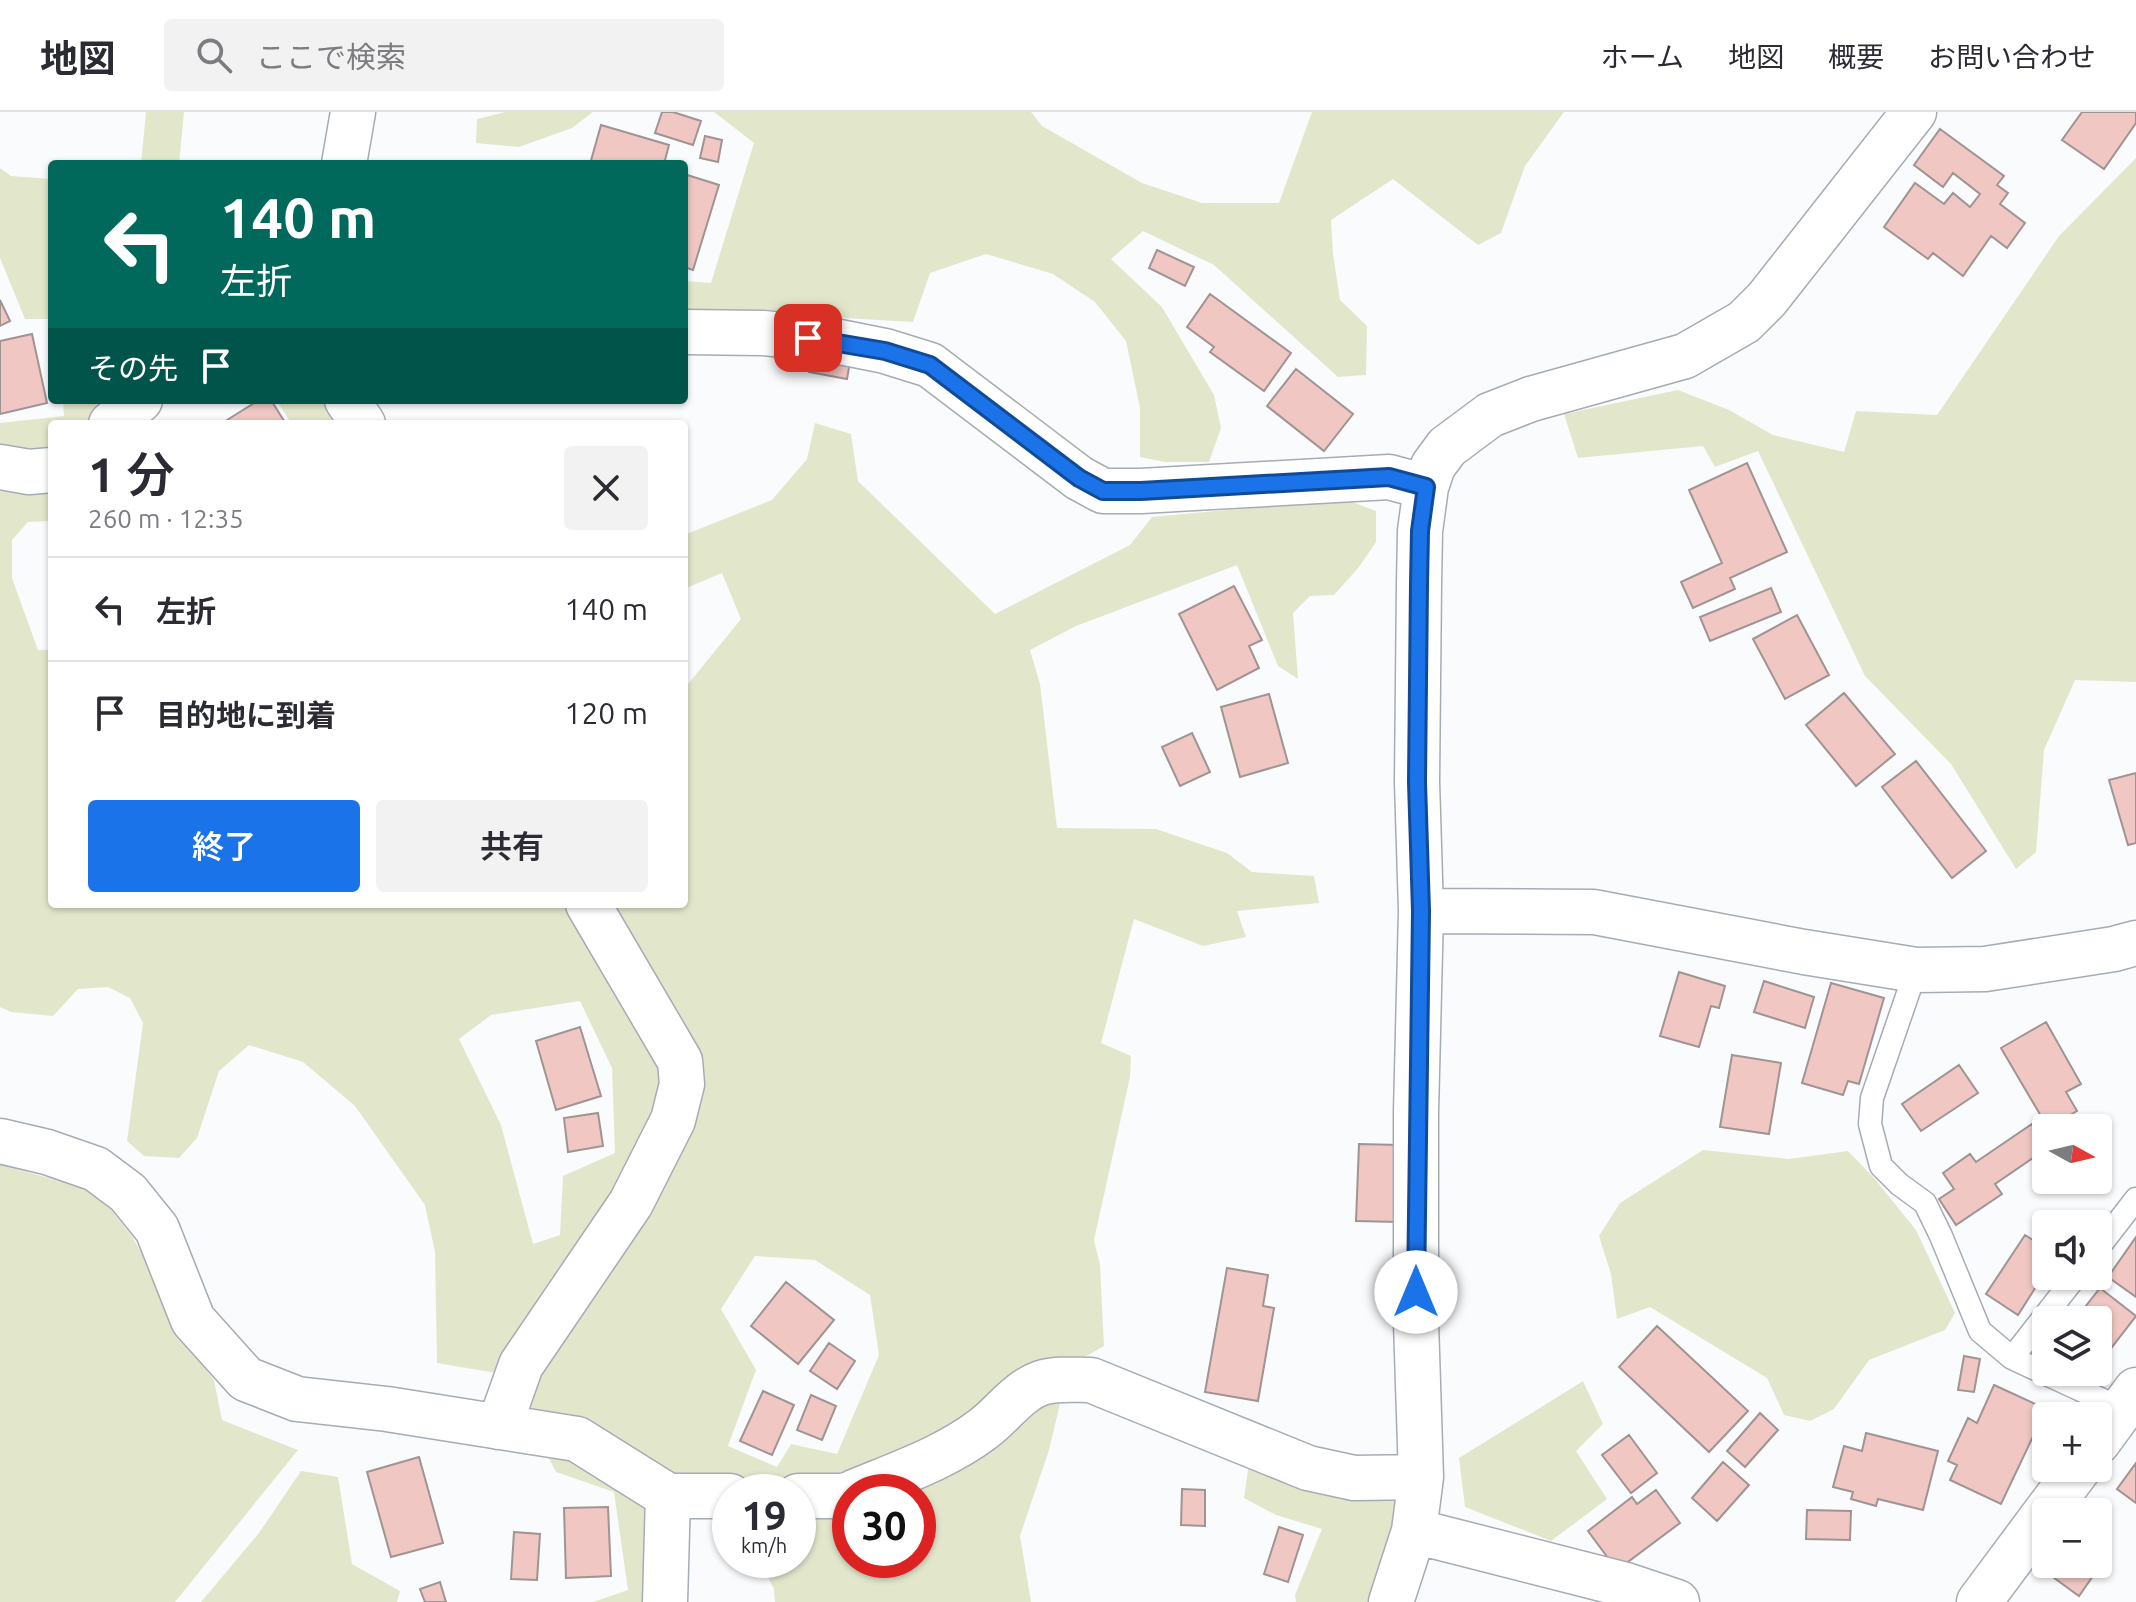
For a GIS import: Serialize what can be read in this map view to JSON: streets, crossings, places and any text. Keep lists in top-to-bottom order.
{
  "north": "right",
  "page": {
    "header": "地図",
    "search": "ここで検索",
    "nav": [
      "ホーム",
      "地図",
      "概要",
      "お問い合わせ"
    ],
    "turn": ["140 m", "左折"],
    "then": "その先",
    "heading": ["1 分", "260 m · 12:35"],
    "list": [
      {
        "name": "左折",
        "value": "140 m"
      },
      {
        "name": "目的地に到着",
        "value": "120 m"
      }
    ],
    "buttons": ["終了", "共有"],
    "map_buttons": ["+", "−"],
    "speed": "19 km/h",
    "limit": "30"
  }
}
